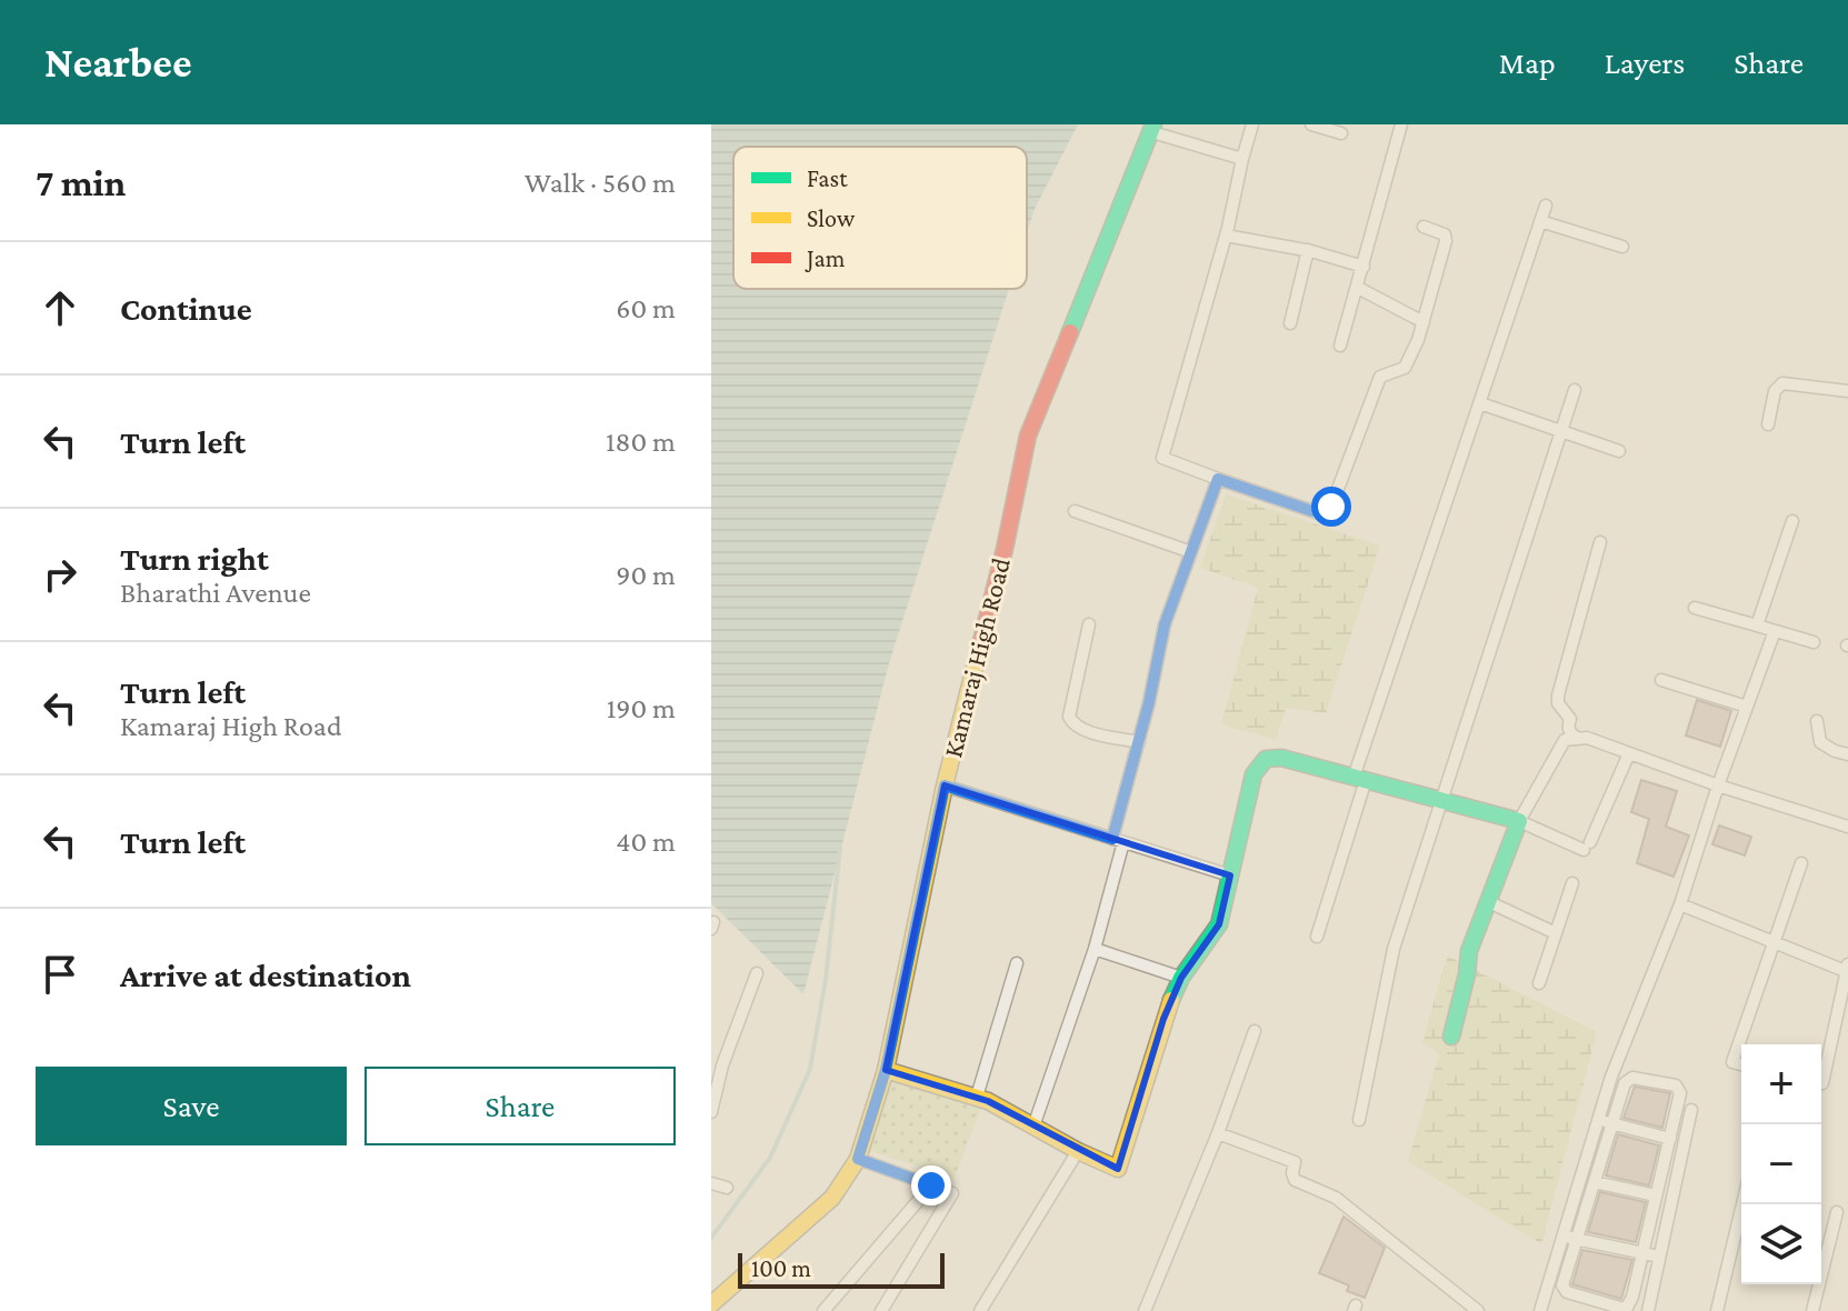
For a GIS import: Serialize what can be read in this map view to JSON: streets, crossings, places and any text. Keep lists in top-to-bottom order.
{
  "streets": {
    "street": ["Kamaraj High Road"]
  },
  "legend": ["Fast", "Slow", "Jam"],
  "scale_bar": "100 m",
  "page": {
    "header": "Nearbee",
    "nav": ["Map", "Layers", "Share"],
    "heading": ["7 min", "Walk · 560 m"],
    "list": [
      ["Continue", "60 m"],
      ["Turn left", "180 m"],
      ["Turn right", "Bharathi Avenue", "90 m"],
      ["Turn left", "Kamaraj High Road", "190 m"],
      ["Turn left", "40 m"],
      "Arrive at destination"
    ],
    "buttons": ["Save", "Share"],
    "map_buttons": ["+", "−"],
    "scale": "100 m"
  }
}
